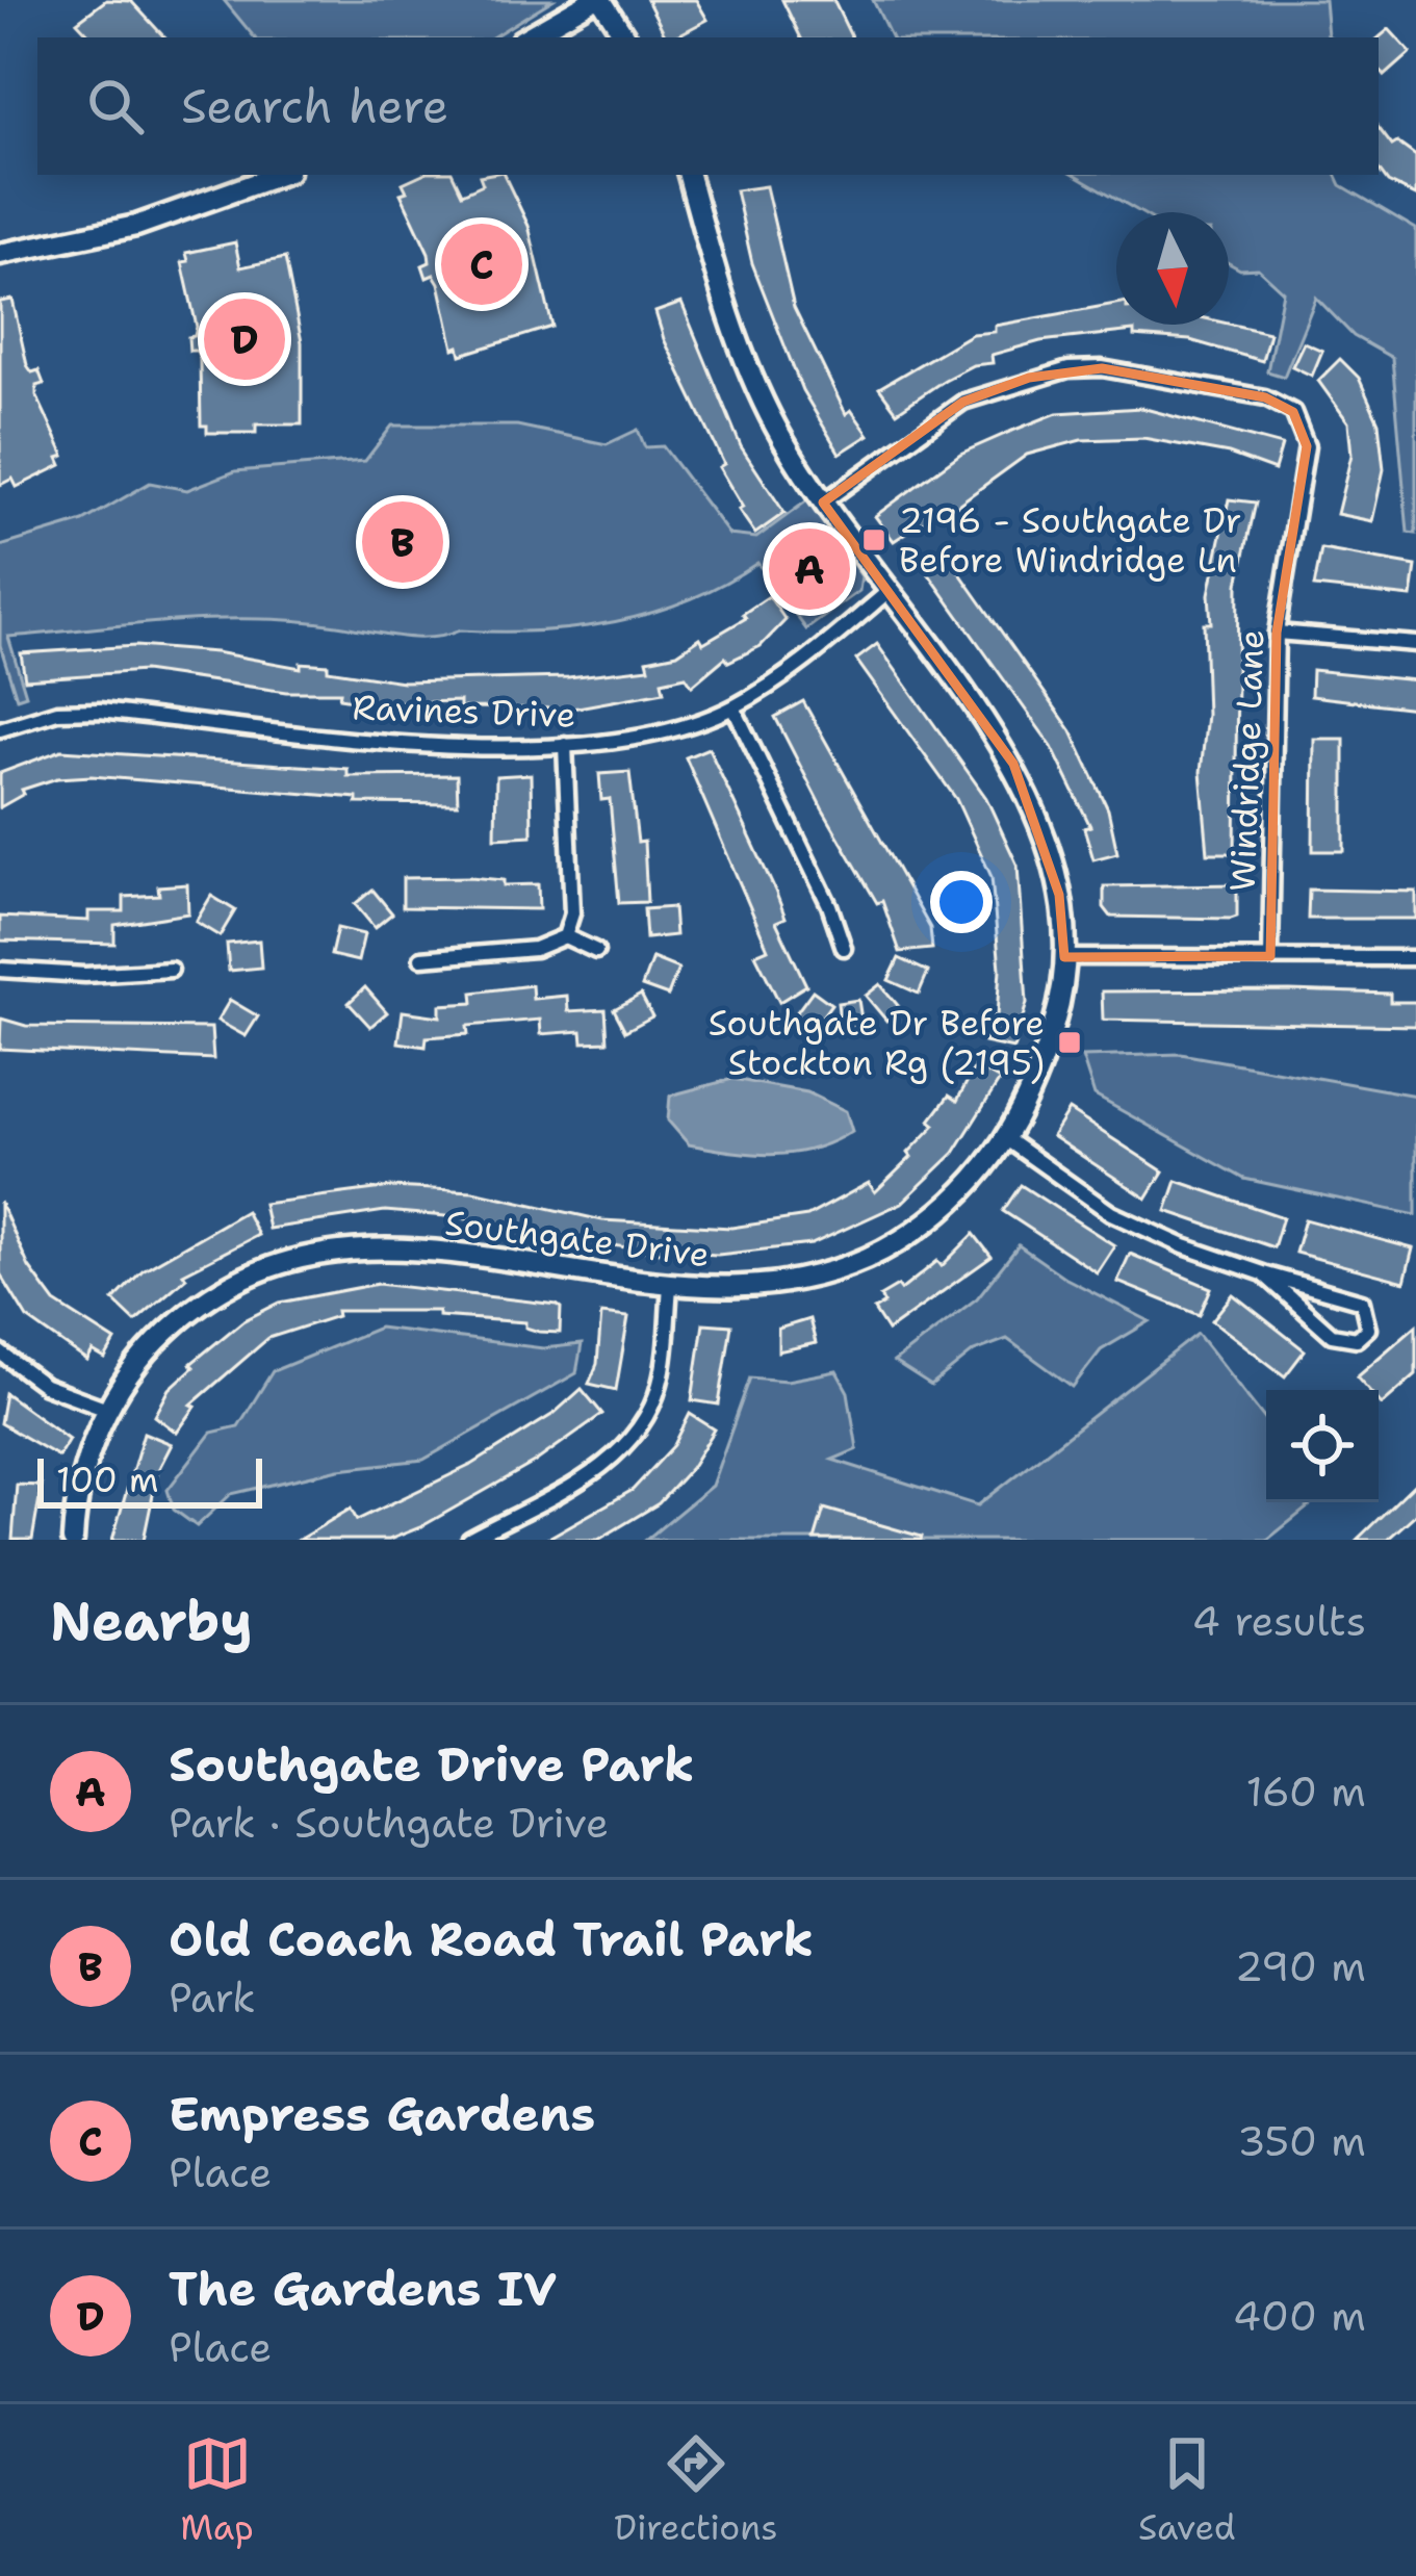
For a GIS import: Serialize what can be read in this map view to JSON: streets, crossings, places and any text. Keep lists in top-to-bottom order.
{
  "streets": {
    "street": ["Ravines Drive", "Windridge Lane", "Southgate Drive"]
  },
  "crossings": [
    ["Ravines Drive", "Southgate Drive"],
    ["Windridge Lane", "Southgate Drive"]
  ],
  "places": {
    "transit": ["2196 - Southgate Dr Before Windridge Ln", "Southgate Dr Before Stockton Rg (2195)"]
  },
  "scale_bar": "100 m",
  "north": "bottom",
  "page": {
    "search": "Search here",
    "pins": [
      "C",
      "D",
      "B",
      "A"
    ],
    "scale": "100 m",
    "heading": ["Nearby", "4 results"],
    "list": [
      {
        "mark": "A",
        "name": "Southgate Drive Park",
        "note": "Park · Southgate Drive",
        "value": "160 m"
      },
      {
        "mark": "B",
        "name": "Old Coach Road Trail Park",
        "note": "Park",
        "value": "290 m"
      },
      {
        "mark": "C",
        "name": "Empress Gardens",
        "note": "Place",
        "value": "350 m"
      },
      {
        "mark": "D",
        "name": "The Gardens IV",
        "note": "Place",
        "value": "400 m"
      }
    ],
    "nav": ["Map", "Directions", "Saved"]
  }
}
